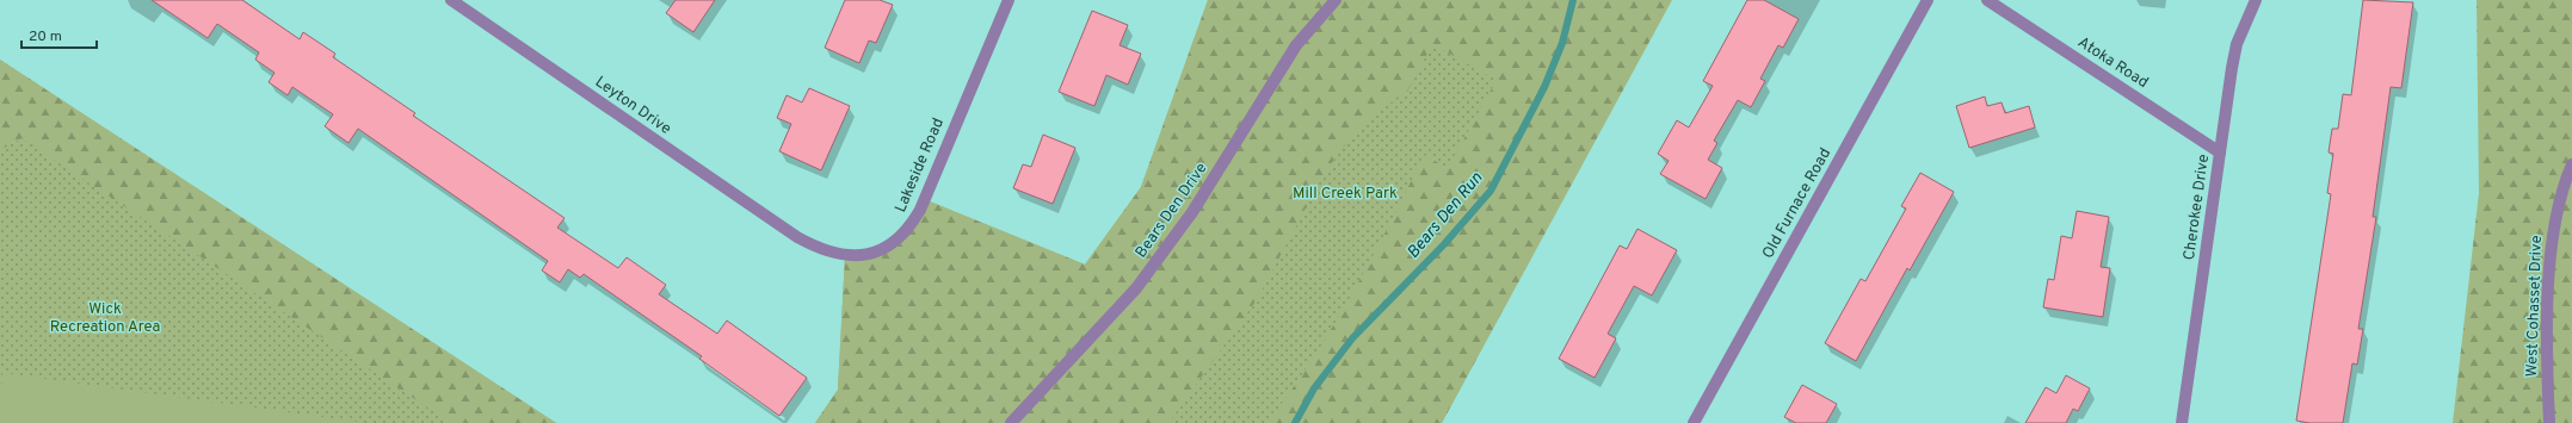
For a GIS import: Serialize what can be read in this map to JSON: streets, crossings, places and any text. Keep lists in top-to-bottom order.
{
  "streets": {
    "street": [
      "Atoka Road",
      "Leyton Drive",
      "Lakeside Road",
      "Old Furnace Road",
      "Cherokee Drive",
      "Bears Den Drive",
      "West Cohasset Drive"
    ]
  },
  "crossings": [
    ["Atoka Road", "Cherokee Drive"],
    ["Leyton Drive", "Lakeside Road"]
  ],
  "water": ["Bears Den Run"],
  "parks": ["Mill Creek Park", "Wick Recreation Area"],
  "scale_bar": "20 m"
}
